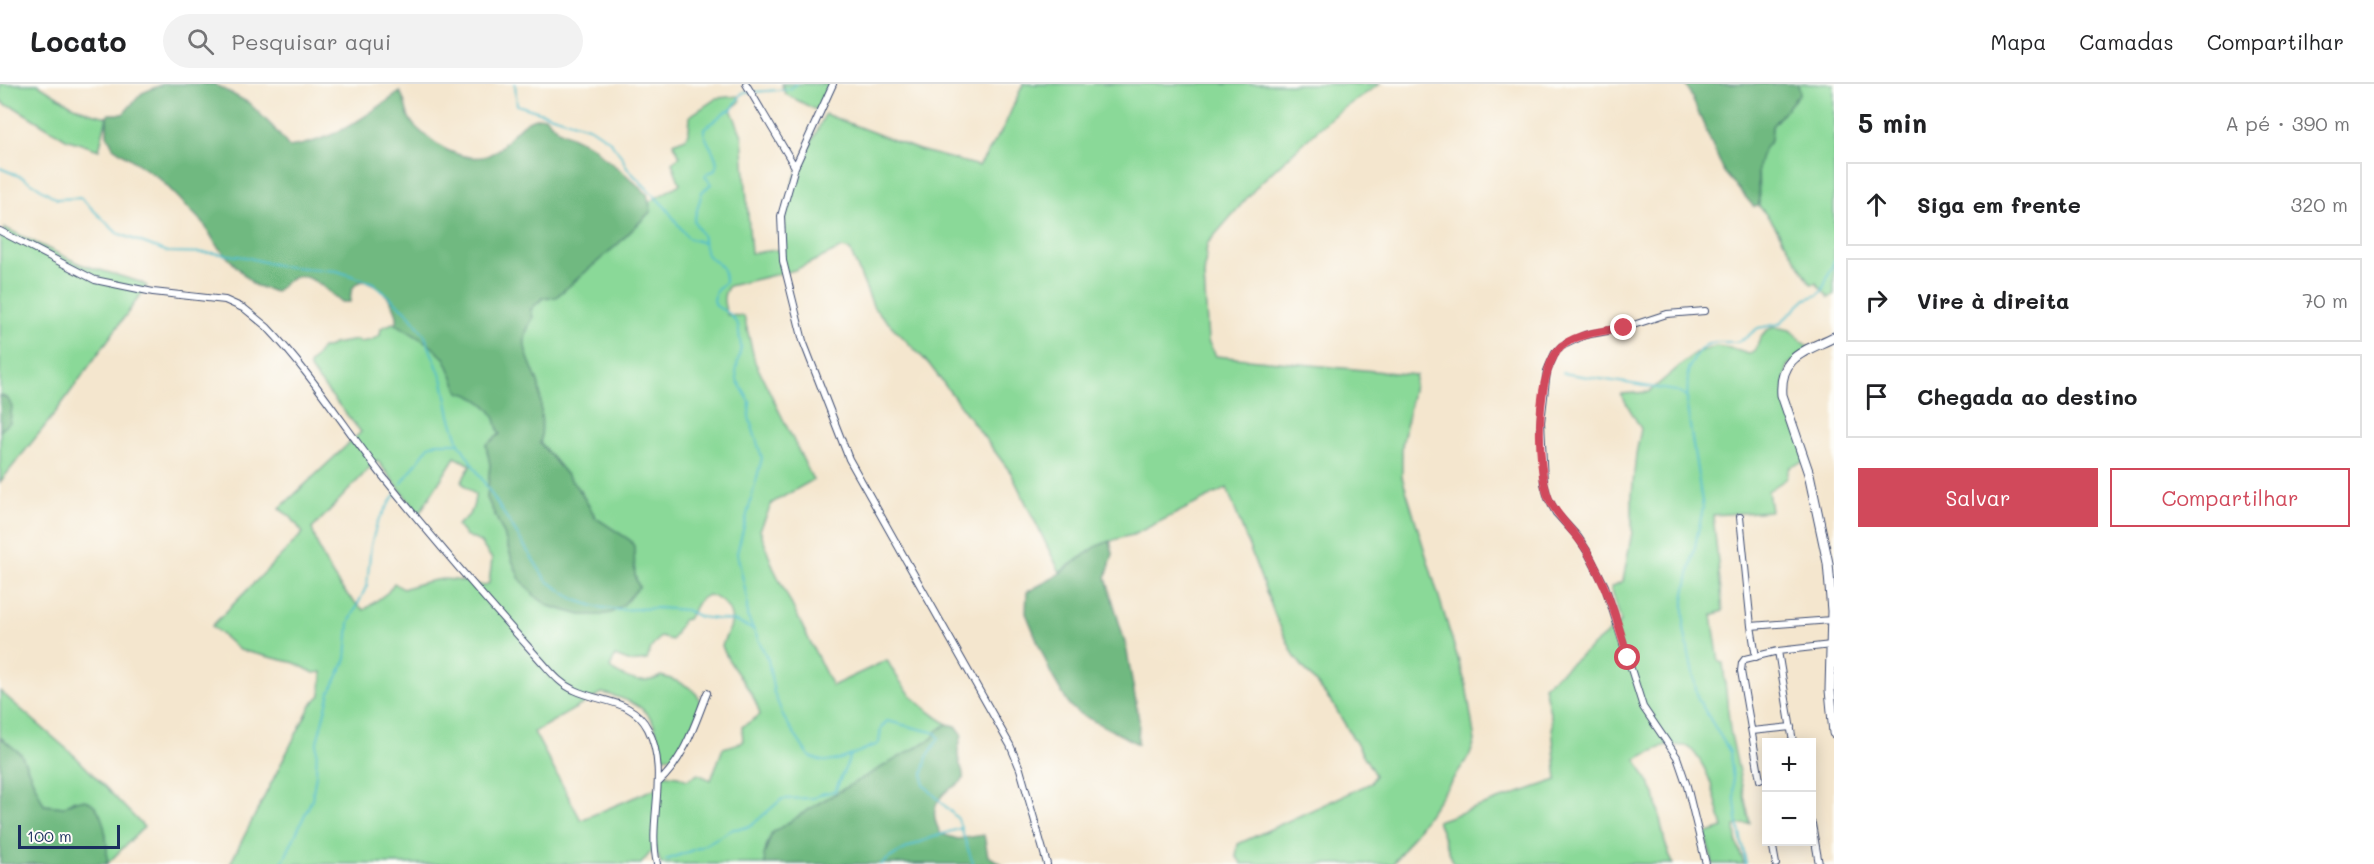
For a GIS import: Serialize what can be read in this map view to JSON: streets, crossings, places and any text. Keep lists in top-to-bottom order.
{
  "scale_bar": "100 m",
  "page": {
    "header": "Locato",
    "search": "Pesquisar aqui",
    "nav": ["Mapa", "Camadas", "Compartilhar"],
    "heading": ["5 min", "A pé · 390 m"],
    "list": [
      ["Siga em frente", "320 m"],
      ["Vire à direita", "70 m"],
      "Chegada ao destino"
    ],
    "buttons": ["Salvar", "Compartilhar"],
    "map_buttons": ["+", "−"],
    "scale": "100 m"
  }
}
